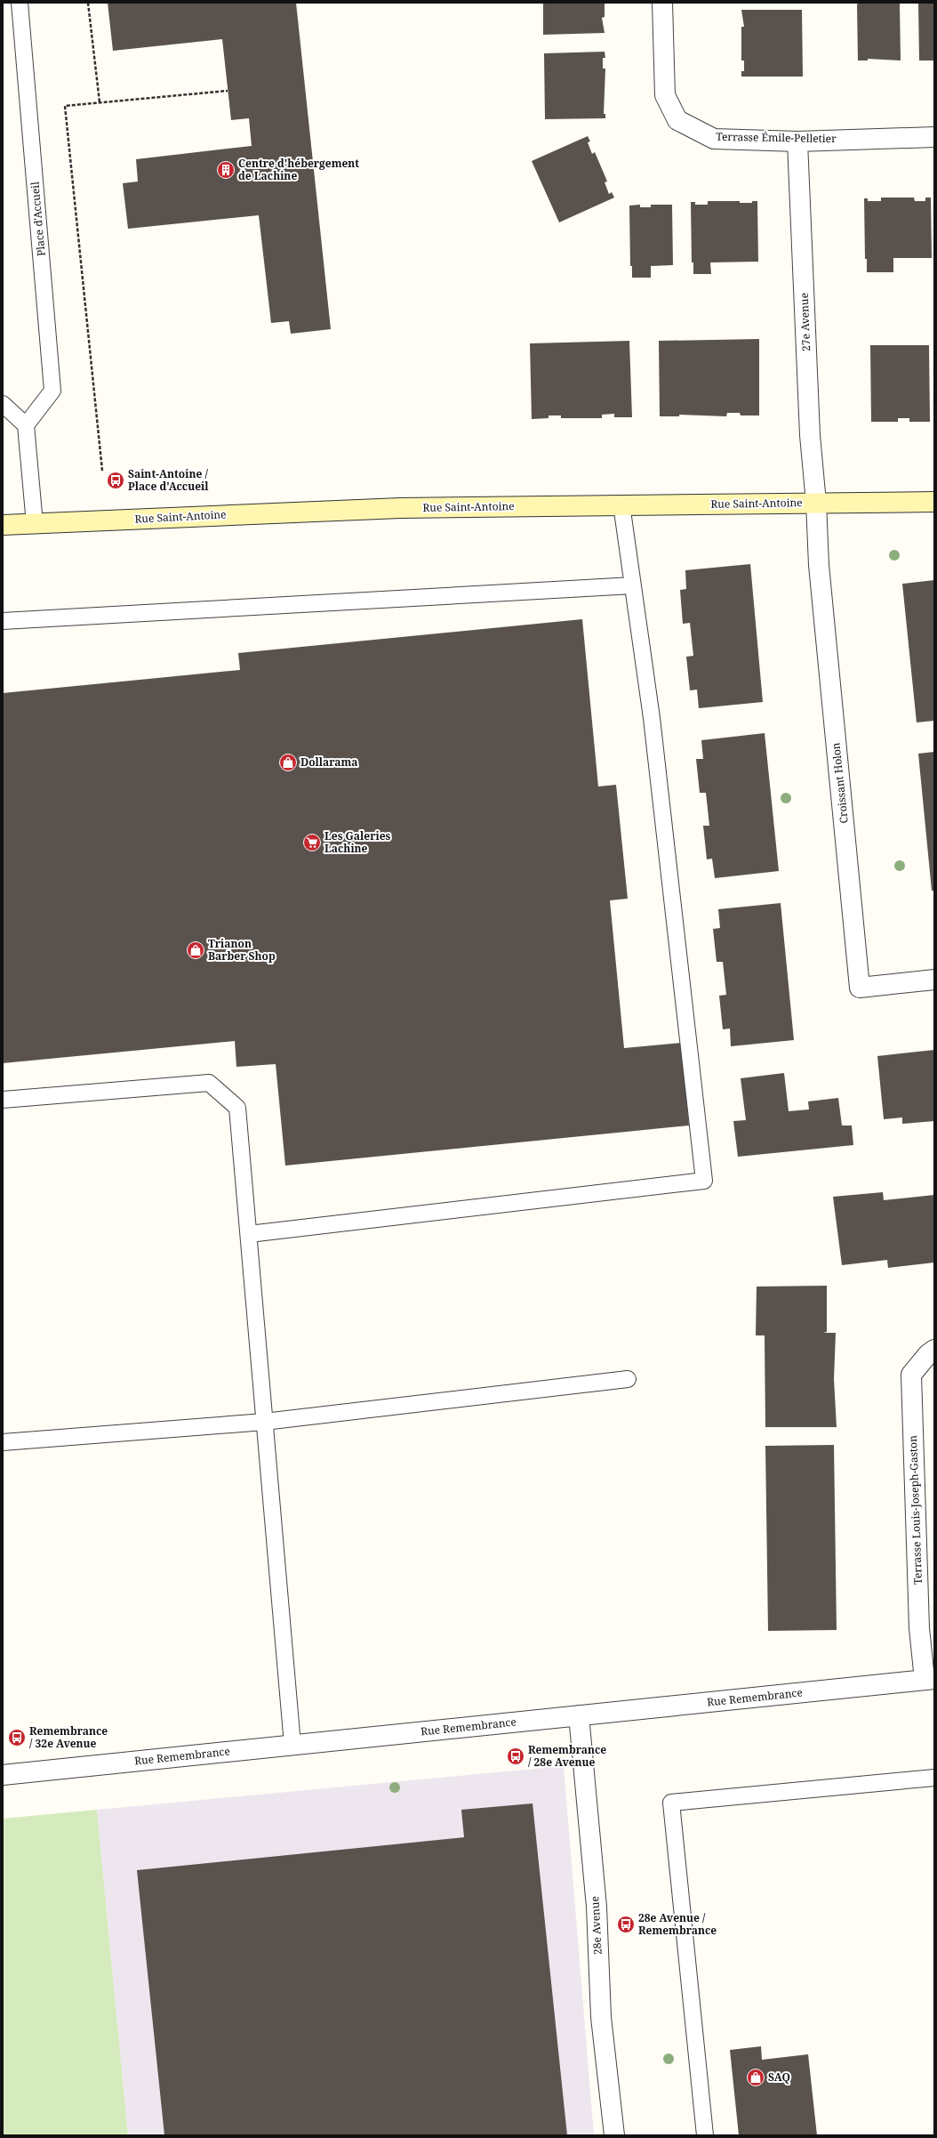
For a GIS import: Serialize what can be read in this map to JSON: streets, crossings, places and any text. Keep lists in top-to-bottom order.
{
  "streets": {
    "street": [
      "Terrasse Émile-Pelletier",
      "27e Avenue",
      "Rue Saint-Antoine",
      "Croissant Holon",
      "Terrasse Louis-Joseph-Gaston",
      "Rue Remembrance",
      "28e Avenue"
    ],
    "lane": ["Place d'Accueil"]
  },
  "crossings": [
    ["Terrasse Émile-Pelletier", "27e Avenue"],
    ["27e Avenue", "Rue Saint-Antoine"],
    ["27e Avenue", "Croissant Holon"],
    ["Rue Saint-Antoine", "Croissant Holon"],
    ["Terrasse Louis-Joseph-Gaston", "Rue Remembrance"],
    ["Rue Remembrance", "28e Avenue"]
  ],
  "places": {
    "building": ["Centre d'hébergement de Lachine"],
    "bus stop": [
      "Saint-Antoine / Place d'Accueil",
      "Remembrance / 32e Avenue",
      "Remembrance / 28e Avenue",
      "28e Avenue / Remembrance"
    ],
    "shop": ["Dollarama", "Trianon Barber Shop", "SAQ"],
    "supermarket": ["Les Galeries Lachine"]
  }
}
